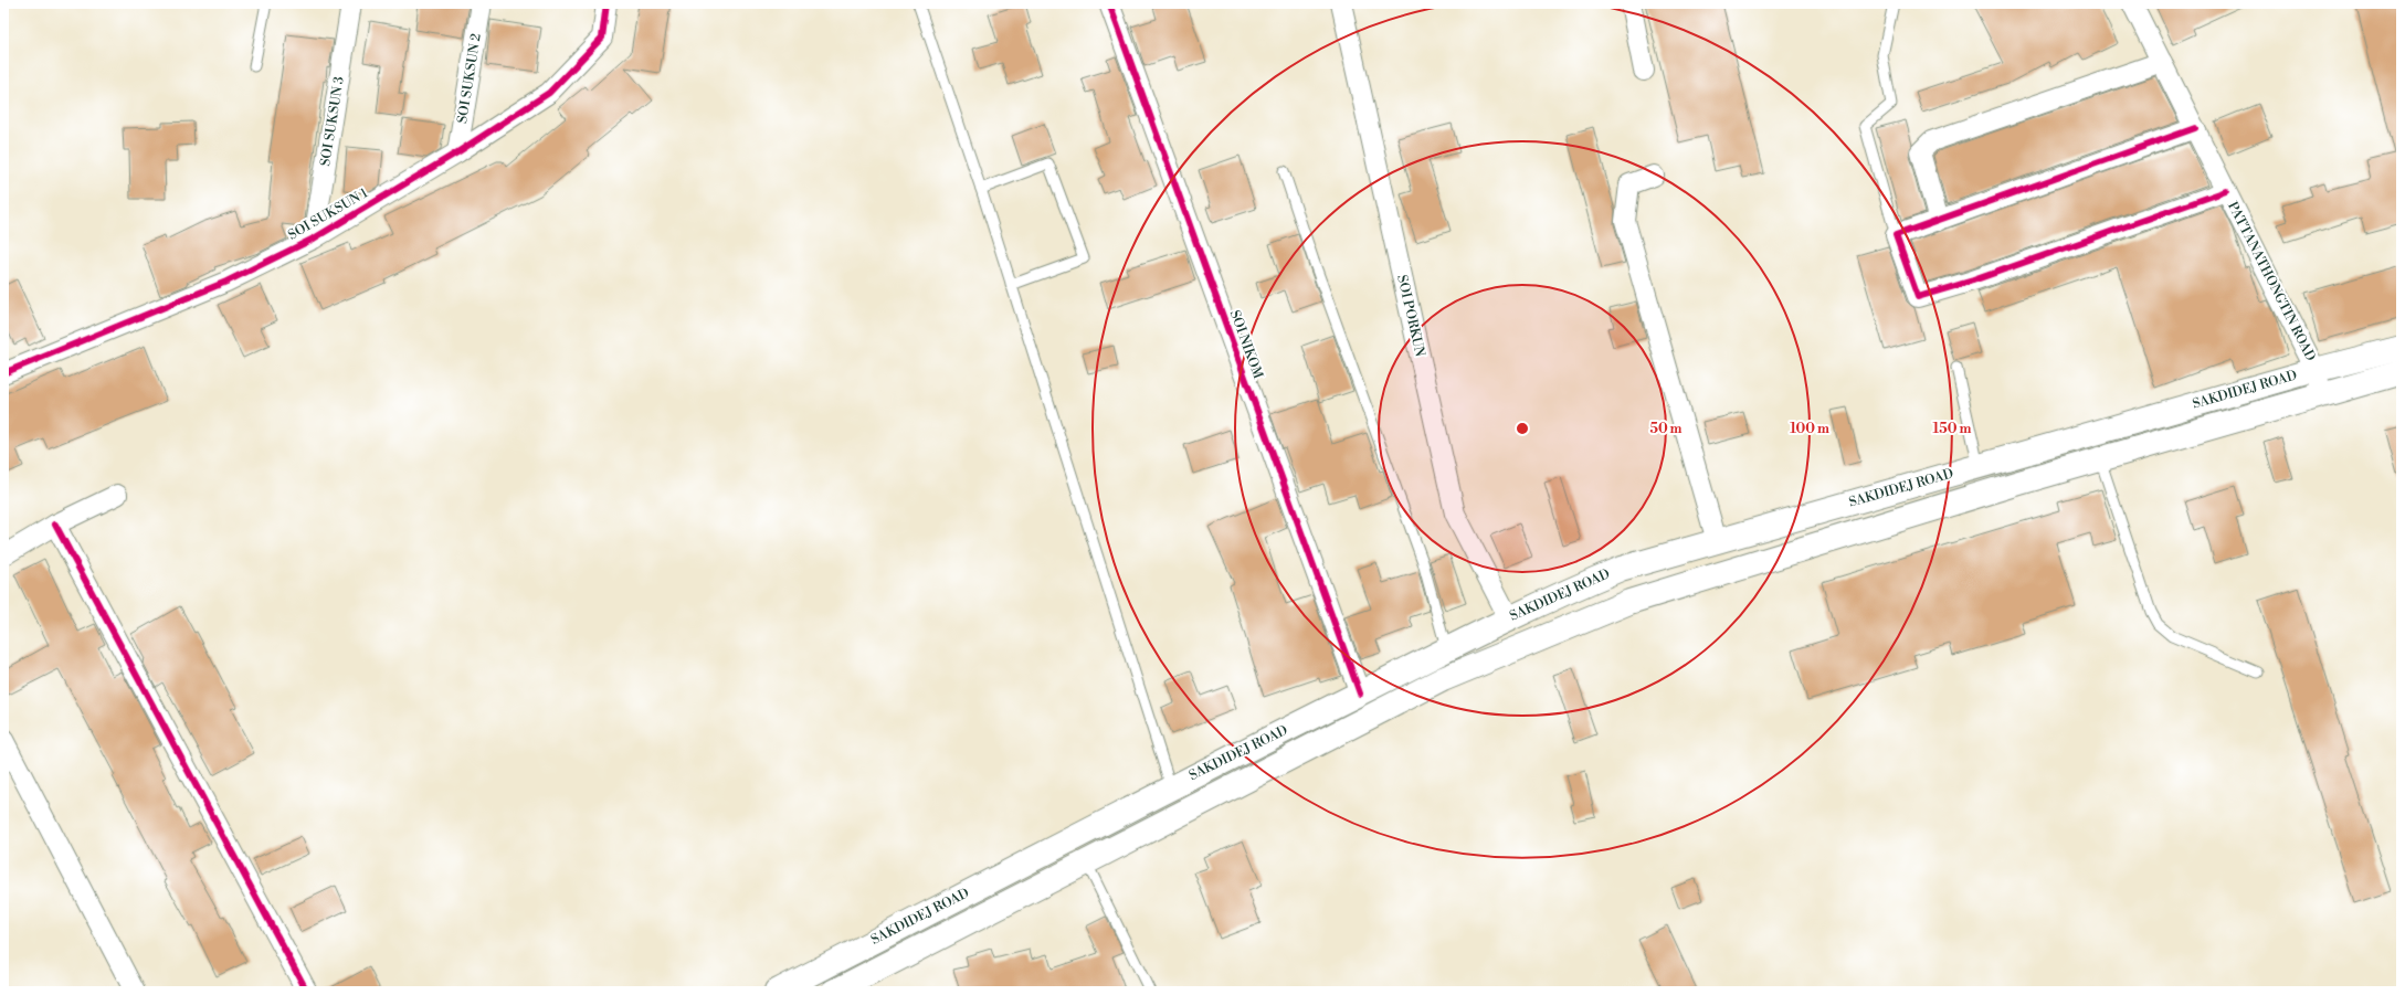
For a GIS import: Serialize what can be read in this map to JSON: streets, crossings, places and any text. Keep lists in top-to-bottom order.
{
  "streets": {
    "main road": ["SAKDIDEJ ROAD"],
    "street": [
      "SOI SUKSUN 2",
      "SOI SUKSUN 3",
      "SOI SUKSUN 1",
      "PATTANATHONGTIN ROAD",
      "SOI PORKUN",
      "SOI NIKOM"
    ]
  },
  "crossings": [
    ["SOI SUKSUN 2", "SOI SUKSUN 1"],
    ["SOI SUKSUN 3", "SOI SUKSUN 1"],
    ["PATTANATHONGTIN ROAD", "SAKDIDEJ ROAD"],
    ["SOI PORKUN", "SAKDIDEJ ROAD"],
    ["SOI NIKOM", "SAKDIDEJ ROAD"]
  ],
  "rings": ["50 m", "100 m", "150 m"]
}
